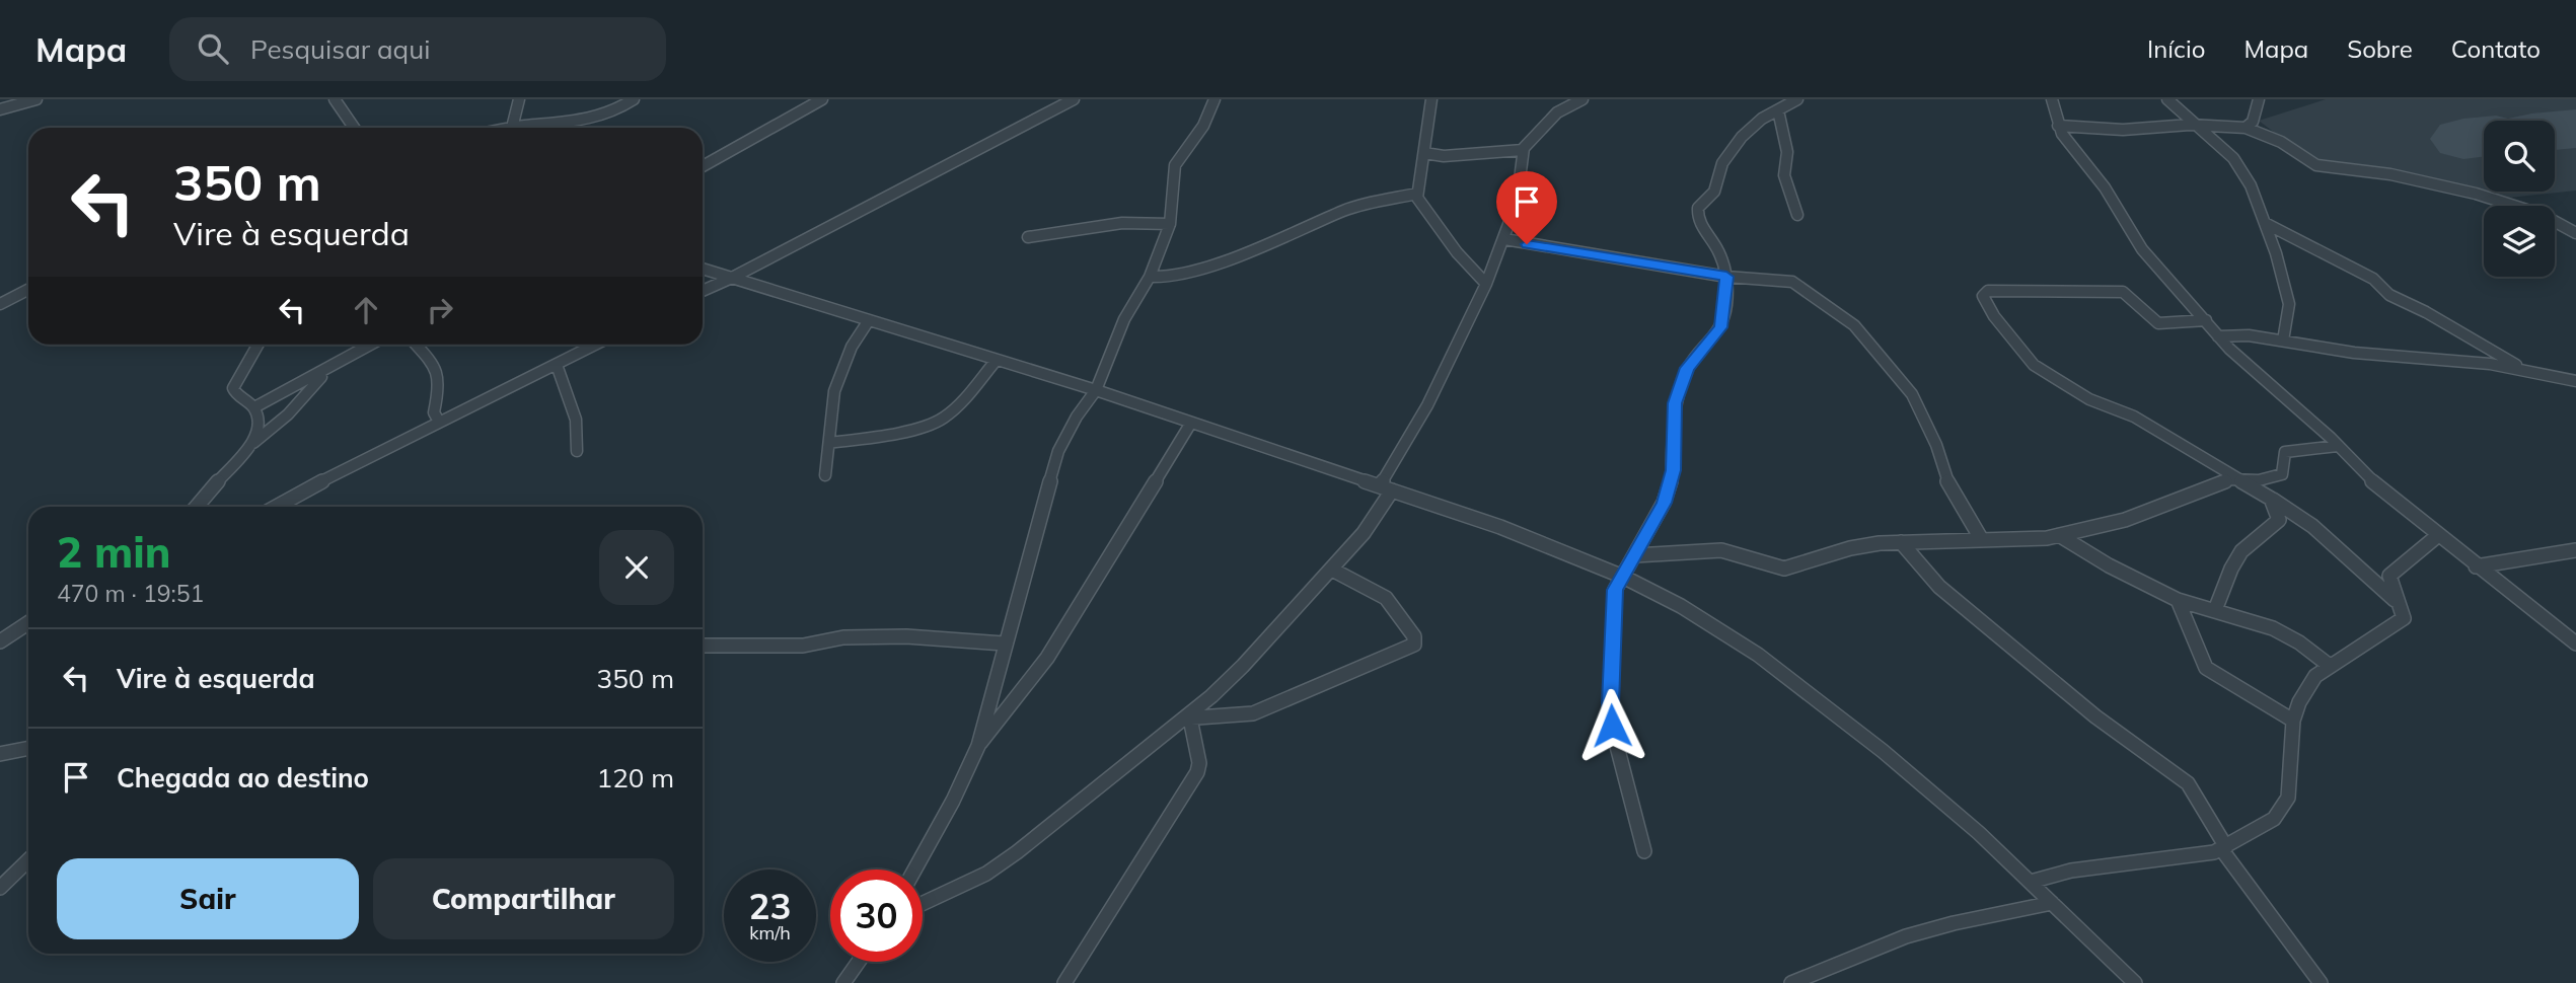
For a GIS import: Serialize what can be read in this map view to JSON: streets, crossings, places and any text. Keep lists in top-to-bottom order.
{
  "page": {
    "header": "Mapa",
    "search": "Pesquisar aqui",
    "nav": [
      "Início",
      "Mapa",
      "Sobre",
      "Contato"
    ],
    "turn": ["350 m", "Vire à esquerda"],
    "heading": ["2 min", "470 m · 19:51"],
    "list": [
      {
        "name": "Vire à esquerda",
        "value": "350 m"
      },
      {
        "name": "Chegada ao destino",
        "value": "120 m"
      }
    ],
    "buttons": ["Sair", "Compartilhar"],
    "speed": "23 km/h",
    "limit": "30"
  }
}
